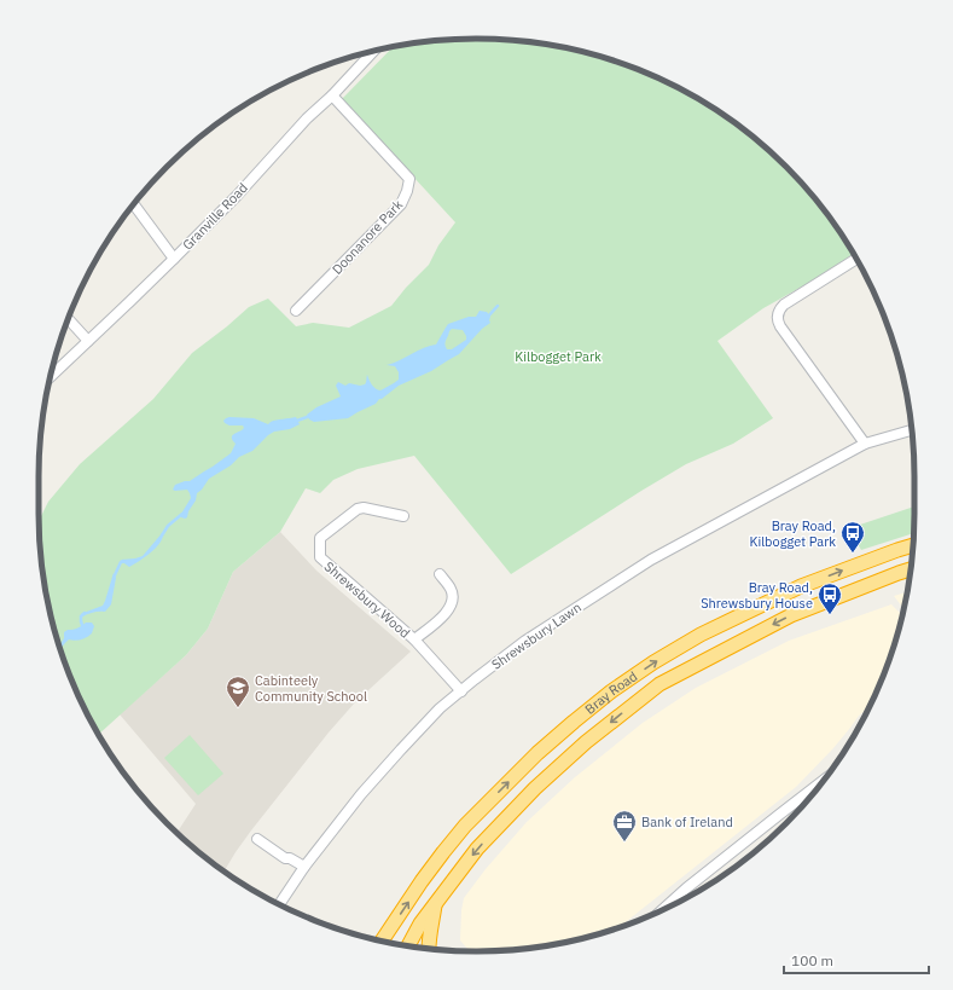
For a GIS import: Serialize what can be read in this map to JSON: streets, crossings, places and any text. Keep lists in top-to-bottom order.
{
  "streets": {
    "highway": ["Bray Road"],
    "street": [
      "Granville Road",
      "Doonanore Park",
      "Shrewsbury Wood",
      "Shrewsbury Lawn"
    ]
  },
  "crossings": [
    ["Granville Road", "Doonanore Park"],
    ["Shrewsbury Wood", "Shrewsbury Lawn"]
  ],
  "parks": ["Kilbogget Park"],
  "places": {
    "bus stop": ["Bray Road, Kilbogget Park", "Bray Road, Shrewsbury House"],
    "school or university": ["Cabinteely Community School"],
    "office": ["Bank of Ireland"]
  },
  "scale_bar": "100 m"
}
